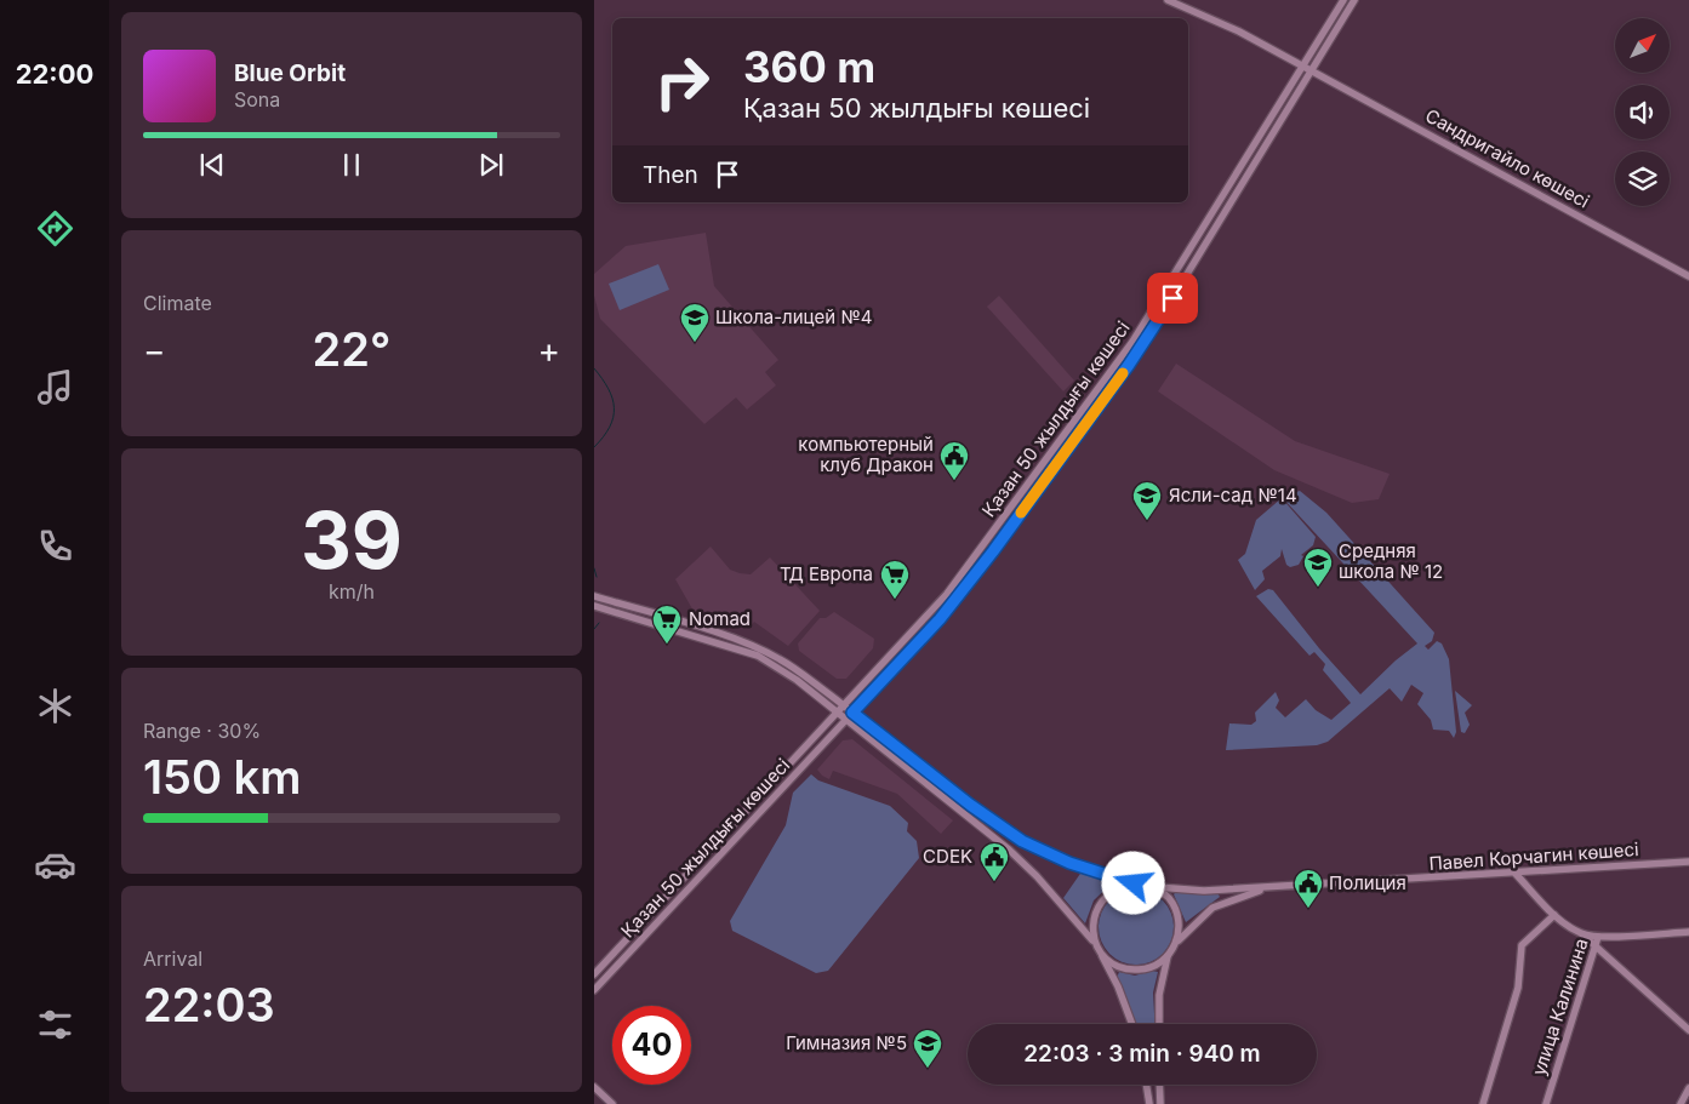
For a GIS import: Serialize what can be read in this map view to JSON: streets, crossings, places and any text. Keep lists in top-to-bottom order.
{
  "streets": {
    "street": [
      "Сандригайло көшесі",
      "Қазан 50 жылдығы көшесі",
      "Павел Корчагин көшесі",
      "улица Калинина"
    ]
  },
  "crossings": [
    ["Сандригайло көшесі", "Қазан 50 жылдығы көшесі"]
  ],
  "places": {
    "school or university": [
      "Школа-лицей №4",
      "Ясли-сад №14",
      "Средняя школа № 12",
      "Гимназия №5"
    ],
    "public building": ["компьютерный клуб Дракон", "CDEK", "Полиция"],
    "supermarket": ["ТД Европа", "Nomad"]
  },
  "north": "top right",
  "page": {
    "tabs": "22:00",
    "turn": ["360 m", "Қазан 50 жылдығы көшесі"],
    "song": ["Blue Orbit", "Sona"],
    "then": "Then",
    "tile": [
      "Climate",
      ["39", "km/h"],
      ["Range · 30%", "150 km"],
      ["Arrival", "22:03"]
    ],
    "heat": ["−", "22°", "+"],
    "limit": "40",
    "trip": "22:03 · 3 min · 940 m"
  }
}
